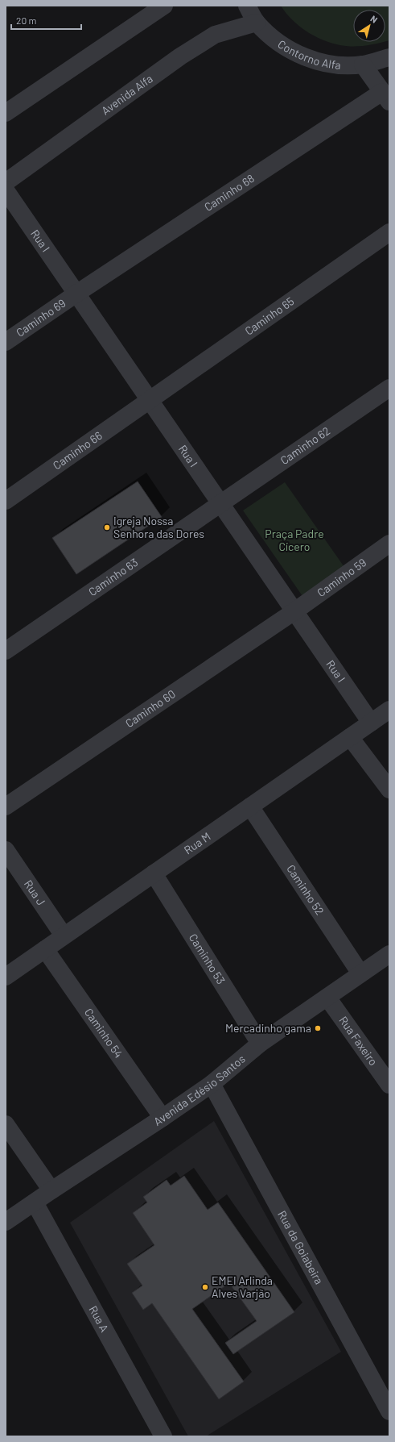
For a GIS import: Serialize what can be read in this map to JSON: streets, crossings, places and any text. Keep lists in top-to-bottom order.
{
  "streets": {
    "street": [
      "Contorno Alfa",
      "Avenida Alfa",
      "Caminho 68",
      "Rua I",
      "Caminho 65",
      "Caminho 69",
      "Caminho 62",
      "Caminho 66",
      "Caminho 63",
      "Caminho 59",
      "Caminho 60",
      "Rua M",
      "Caminho 52",
      "Rua J",
      "Caminho 53",
      "Caminho 54",
      "Rua Faxeiro",
      "Avenida Edésio Santos",
      "Rua da Goiabeira",
      "Rua A"
    ]
  },
  "crossings": [
    ["Contorno Alfa", "Avenida Alfa"],
    ["Caminho 68", "Rua I"],
    ["Caminho 68", "Caminho 69"],
    ["Rua I", "Caminho 65"],
    ["Rua I", "Caminho 69"],
    ["Rua I", "Caminho 62"],
    ["Rua I", "Caminho 66"],
    ["Rua I", "Caminho 63"],
    ["Rua I", "Caminho 59"],
    ["Rua I", "Caminho 60"],
    ["Rua I", "Rua M"],
    ["Caminho 65", "Caminho 66"],
    ["Caminho 62", "Caminho 63"],
    ["Caminho 59", "Caminho 60"],
    ["Rua M", "Caminho 52"],
    ["Rua M", "Rua J"],
    ["Rua M", "Caminho 53"],
    ["Rua M", "Caminho 54"],
    ["Caminho 52", "Avenida Edésio Santos"],
    ["Caminho 53", "Avenida Edésio Santos"],
    ["Caminho 54", "Avenida Edésio Santos"],
    ["Rua Faxeiro", "Avenida Edésio Santos"],
    ["Avenida Edésio Santos", "Rua da Goiabeira"],
    ["Avenida Edésio Santos", "Rua A"]
  ],
  "parks": ["Praça Padre Cícero"],
  "places": ["Igreja Nossa Senhora das Dores", "Mercadinho gama", "EMEI Arlinda Alves Varjão"],
  "scale_bar": "20 m",
  "north": "top right"
}
